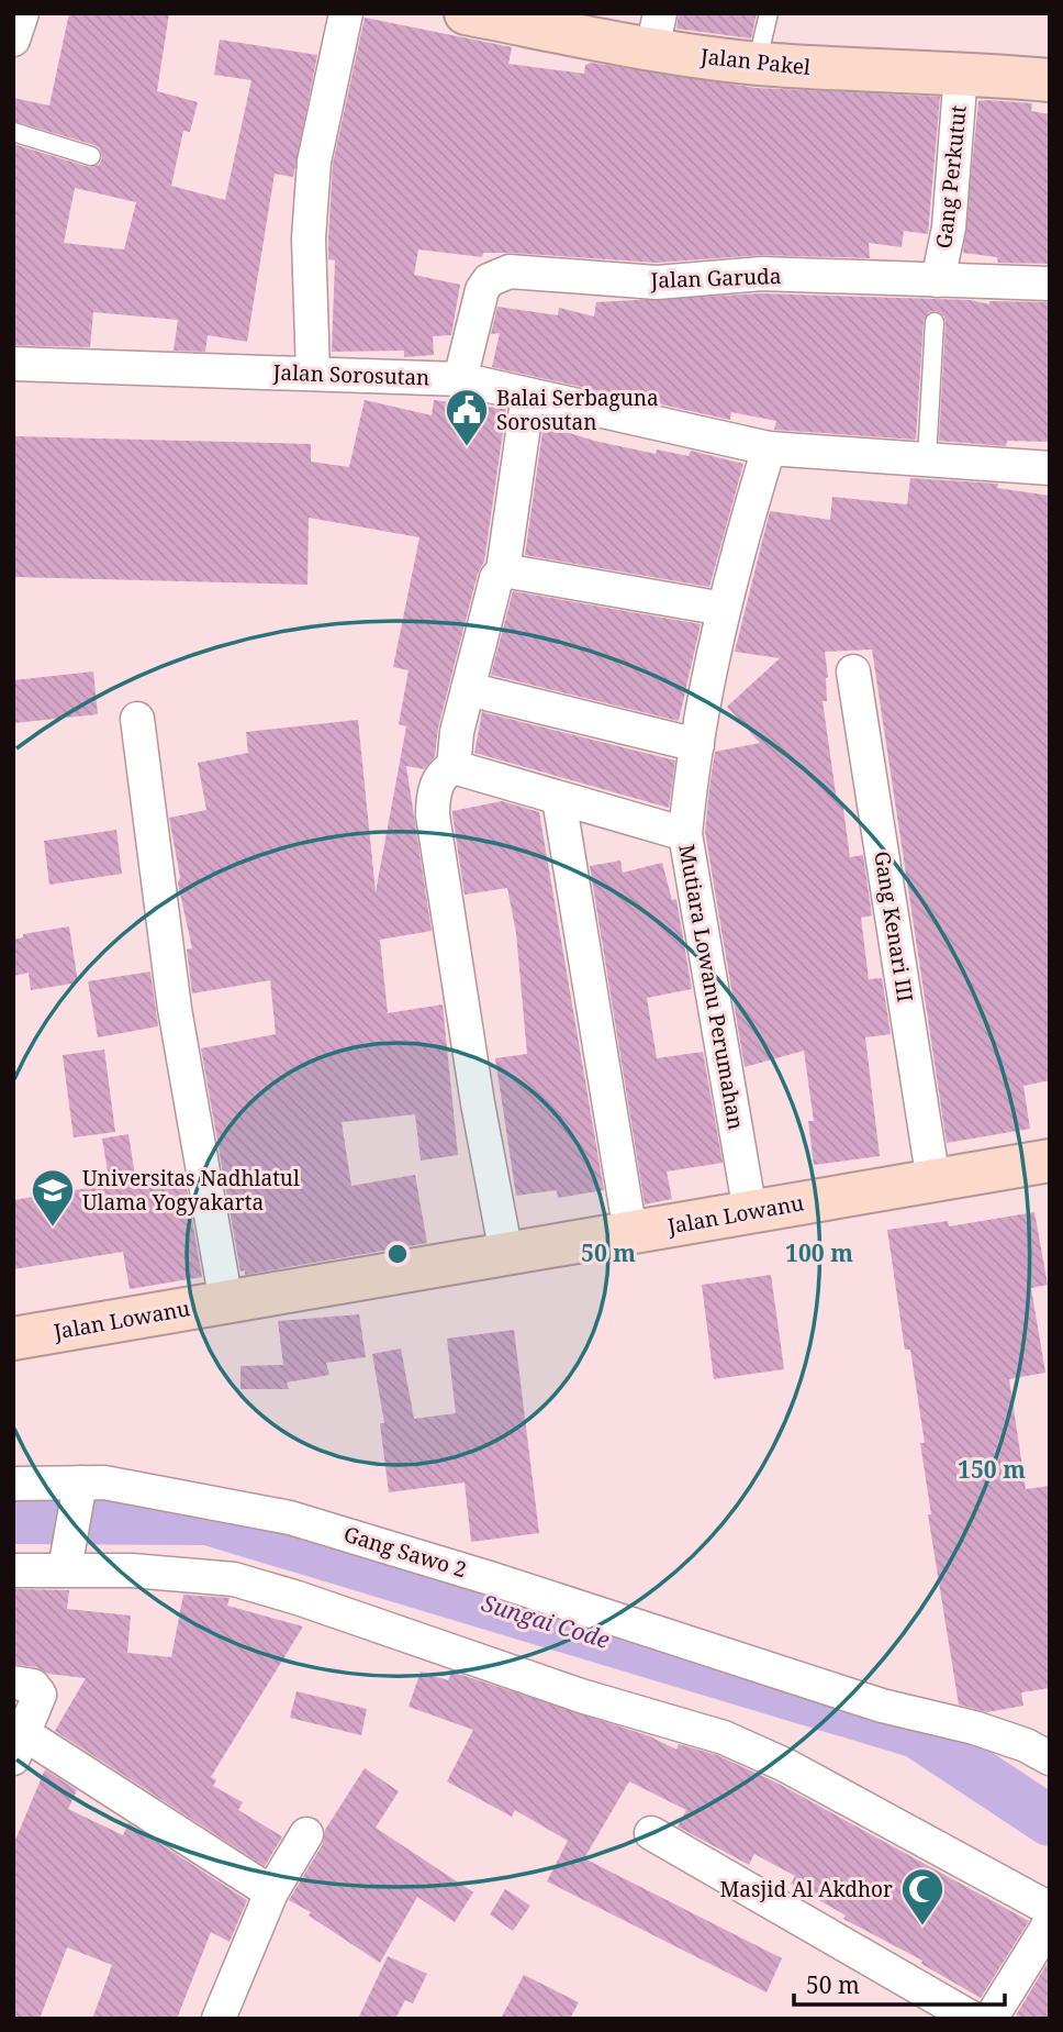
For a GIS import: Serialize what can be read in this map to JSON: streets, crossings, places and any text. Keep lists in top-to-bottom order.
{
  "streets": {
    "main road": ["Jalan Pakel", "Jalan Lowanu"],
    "street": [
      "Gang Perkutut",
      "Jalan Garuda",
      "Jalan Sorosutan",
      "Gang Kenari III",
      "Mutiara Lowanu Perumahan",
      "Gang Sawo 2"
    ]
  },
  "crossings": [
    ["Jalan Pakel", "Gang Perkutut"],
    ["Gang Perkutut", "Jalan Garuda"],
    ["Jalan Garuda", "Jalan Sorosutan"],
    ["Jalan Sorosutan", "Mutiara Lowanu Perumahan"],
    ["Gang Kenari III", "Jalan Lowanu"],
    ["Mutiara Lowanu Perumahan", "Jalan Lowanu"]
  ],
  "water": ["Sungai Code"],
  "places": {
    "public building": ["Balai Serbaguna Sorosutan"],
    "school or university": ["Universitas Nadhlatul Ulama Yogyakarta"],
    "mosque": ["Masjid Al Akdhor"]
  },
  "scale_bar": "50 m",
  "rings": ["50 m", "100 m", "150 m"]
}
